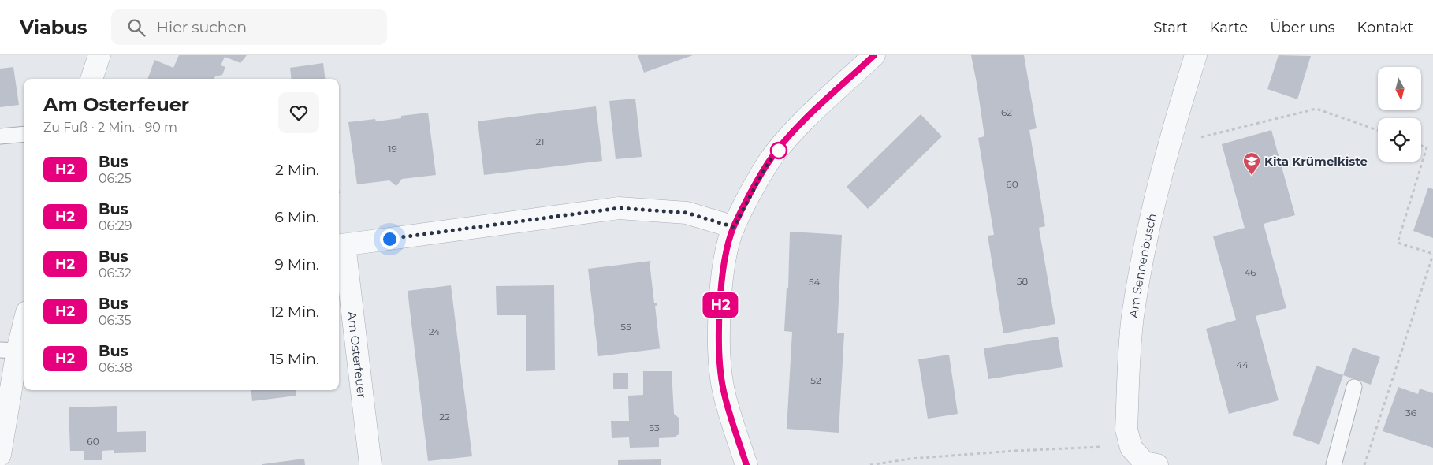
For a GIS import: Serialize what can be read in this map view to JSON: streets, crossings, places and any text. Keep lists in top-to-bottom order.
{
  "streets": {
    "street": ["Am Sennenbusch", "Am Osterfeuer"]
  },
  "places": {
    "school or university": ["Kita Krümelkiste"]
  },
  "lines": ["bus line H2"],
  "house_numbers": [
    "62",
    "21",
    "19",
    "60",
    "46",
    "58",
    "54",
    "55",
    "24",
    "44",
    "52",
    "36",
    "22",
    "53",
    "60"
  ],
  "north": "bottom",
  "page": {
    "header": "Viabus",
    "search": "Hier suchen",
    "nav": [
      "Start",
      "Karte",
      "Über uns",
      "Kontakt"
    ],
    "on_map": "H2",
    "heading": ["Am Osterfeuer", "Zu Fuß · 2 Min. · 90 m"],
    "list": [
      {
        "mark": "H2",
        "name": "Bus",
        "note": "06:25",
        "value": "2 Min."
      },
      {
        "mark": "H2",
        "name": "Bus",
        "note": "06:29",
        "value": "6 Min."
      },
      {
        "mark": "H2",
        "name": "Bus",
        "note": "06:32",
        "value": "9 Min."
      },
      {
        "mark": "H2",
        "name": "Bus",
        "note": "06:35",
        "value": "12 Min."
      },
      {
        "mark": "H2",
        "name": "Bus",
        "note": "06:38",
        "value": "15 Min."
      }
    ]
  }
}
